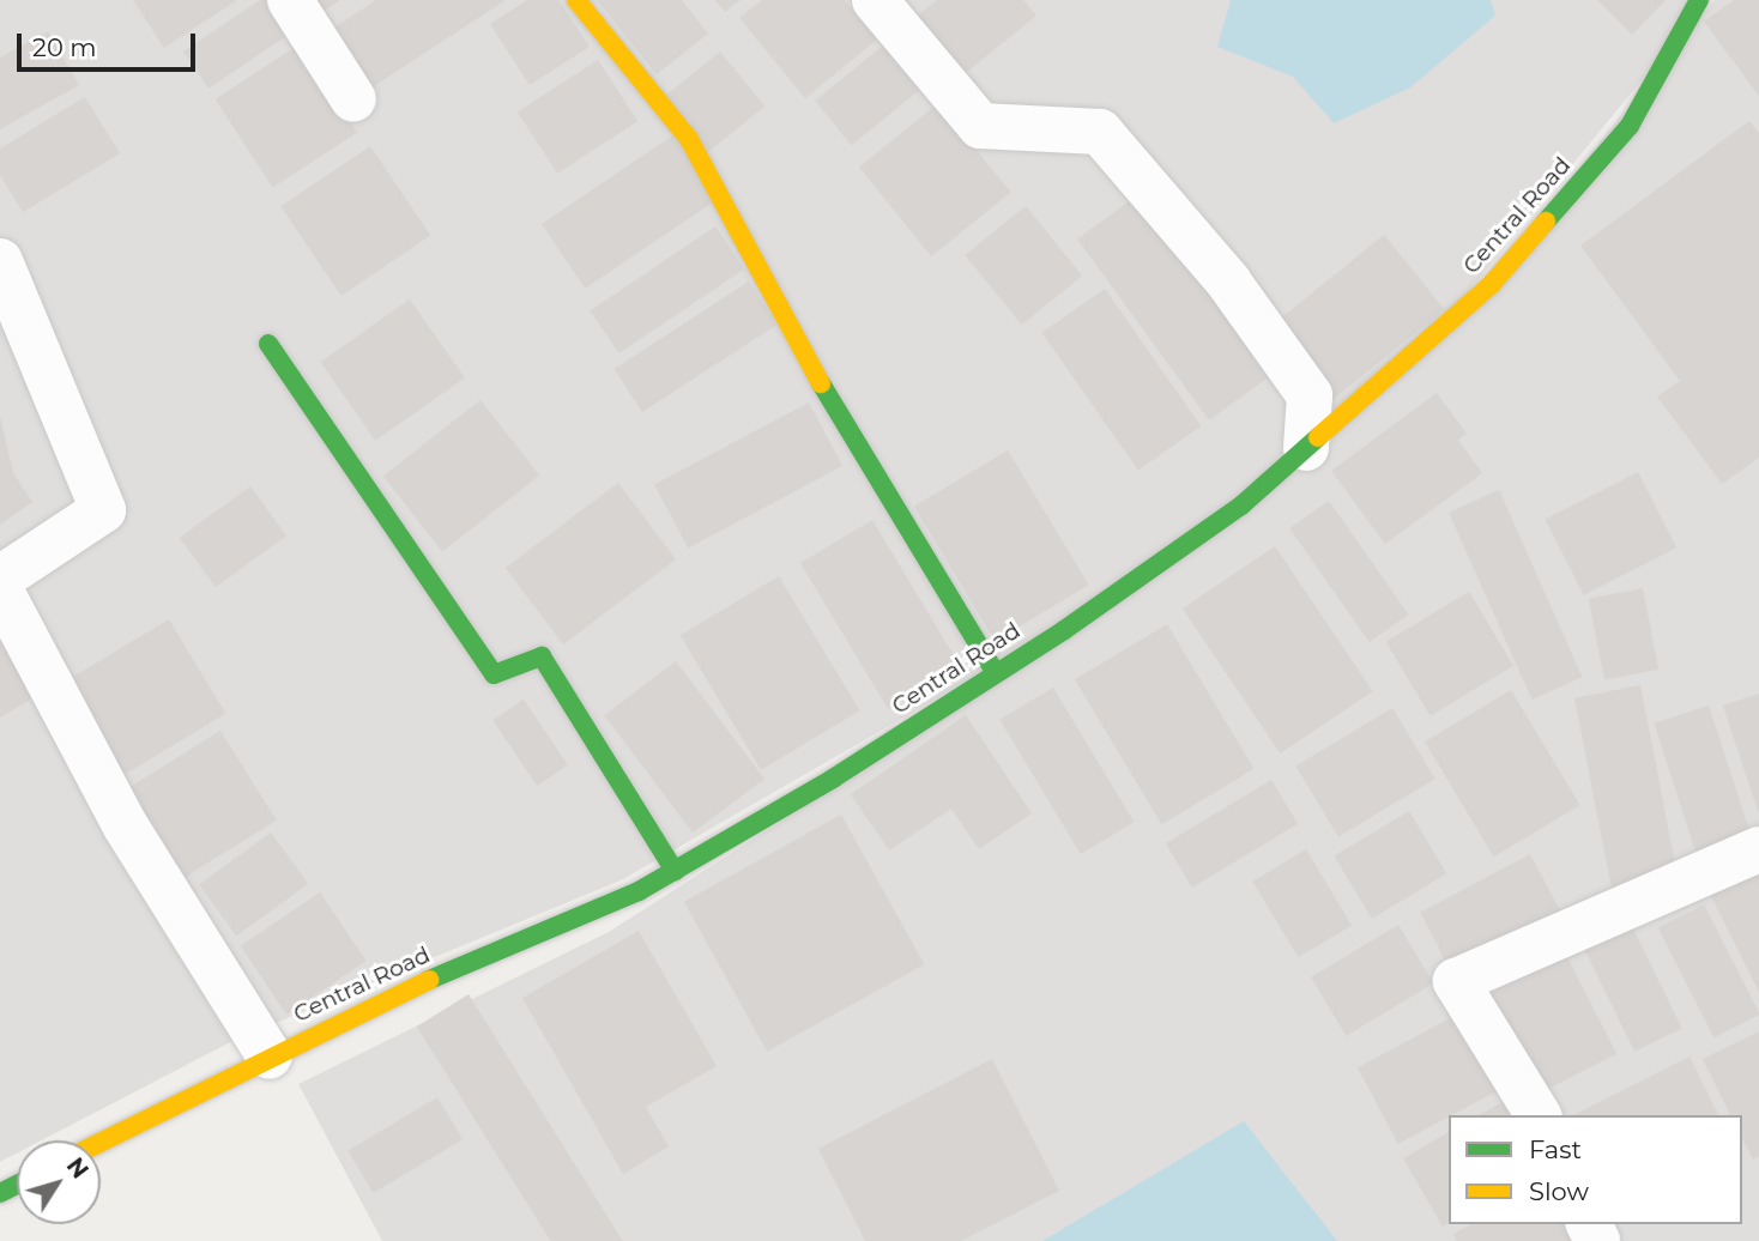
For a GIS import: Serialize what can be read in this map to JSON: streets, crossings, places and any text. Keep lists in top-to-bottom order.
{
  "streets": {
    "street": ["Central Road"]
  },
  "legend": ["Fast", "Slow"],
  "scale_bar": "20 m",
  "north": "top right"
}
